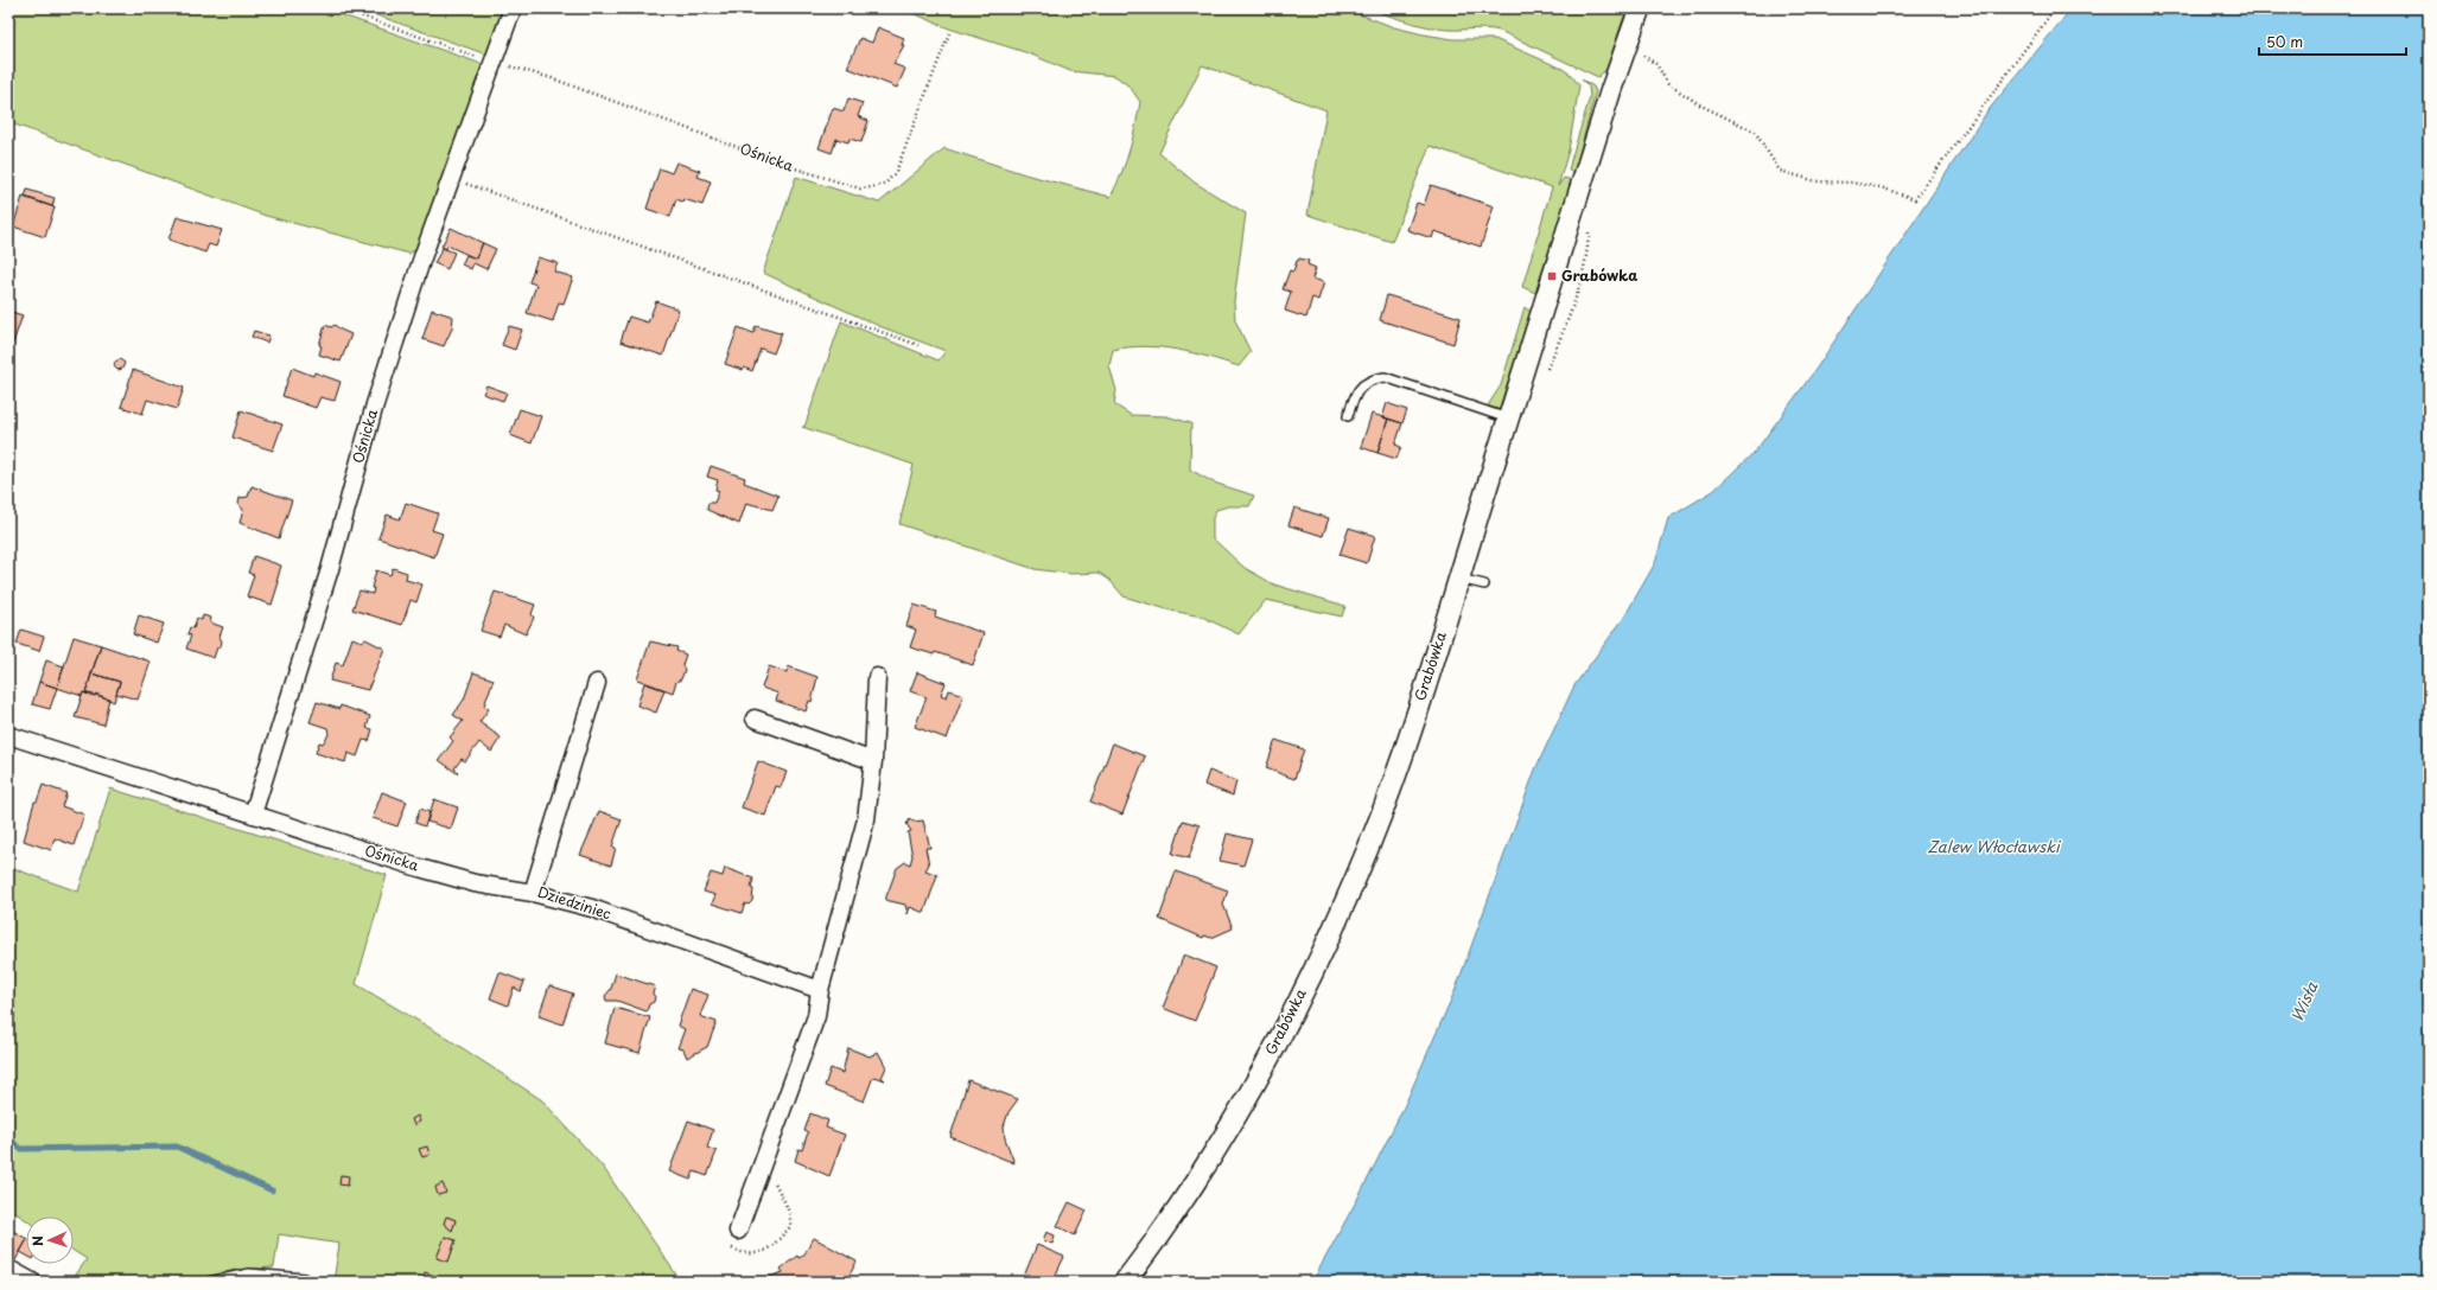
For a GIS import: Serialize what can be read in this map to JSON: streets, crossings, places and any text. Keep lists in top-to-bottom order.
{
  "streets": {
    "street": ["Ośnicka", "Grabówka", "Dziedziniec"]
  },
  "crossings": [
    ["Ośnicka", "Dziedziniec"]
  ],
  "water": ["Zalew Włocławski", "Wisła"],
  "places": {
    "transit": ["Grabówka"]
  },
  "scale_bar": "50 m",
  "north": "left"
}
